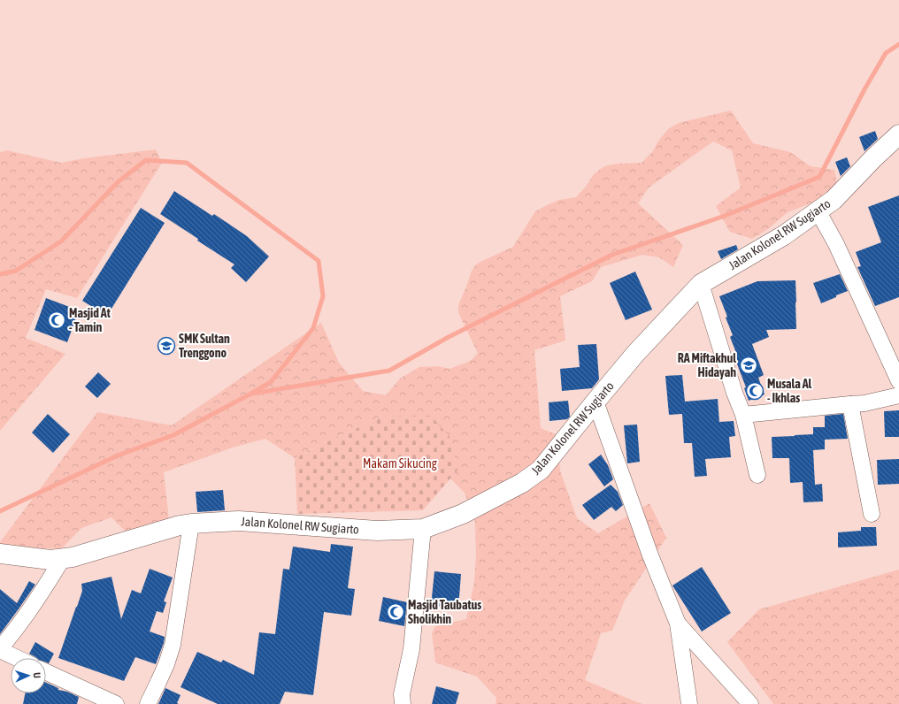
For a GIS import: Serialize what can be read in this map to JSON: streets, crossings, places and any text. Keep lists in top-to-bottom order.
{
  "streets": {
    "main road": ["Jalan Kolonel RW Sugiarto"]
  },
  "parks": ["Makam Sikucing"],
  "places": {
    "mosque": ["Masjid At - Tamin", "Musala Al - Ikhlas", "Masjid Taubatus Sholikhin"],
    "school or university": ["SMK Sultan Trenggono", "RA Miftakhul Hidayah"]
  },
  "north": "right"
}
